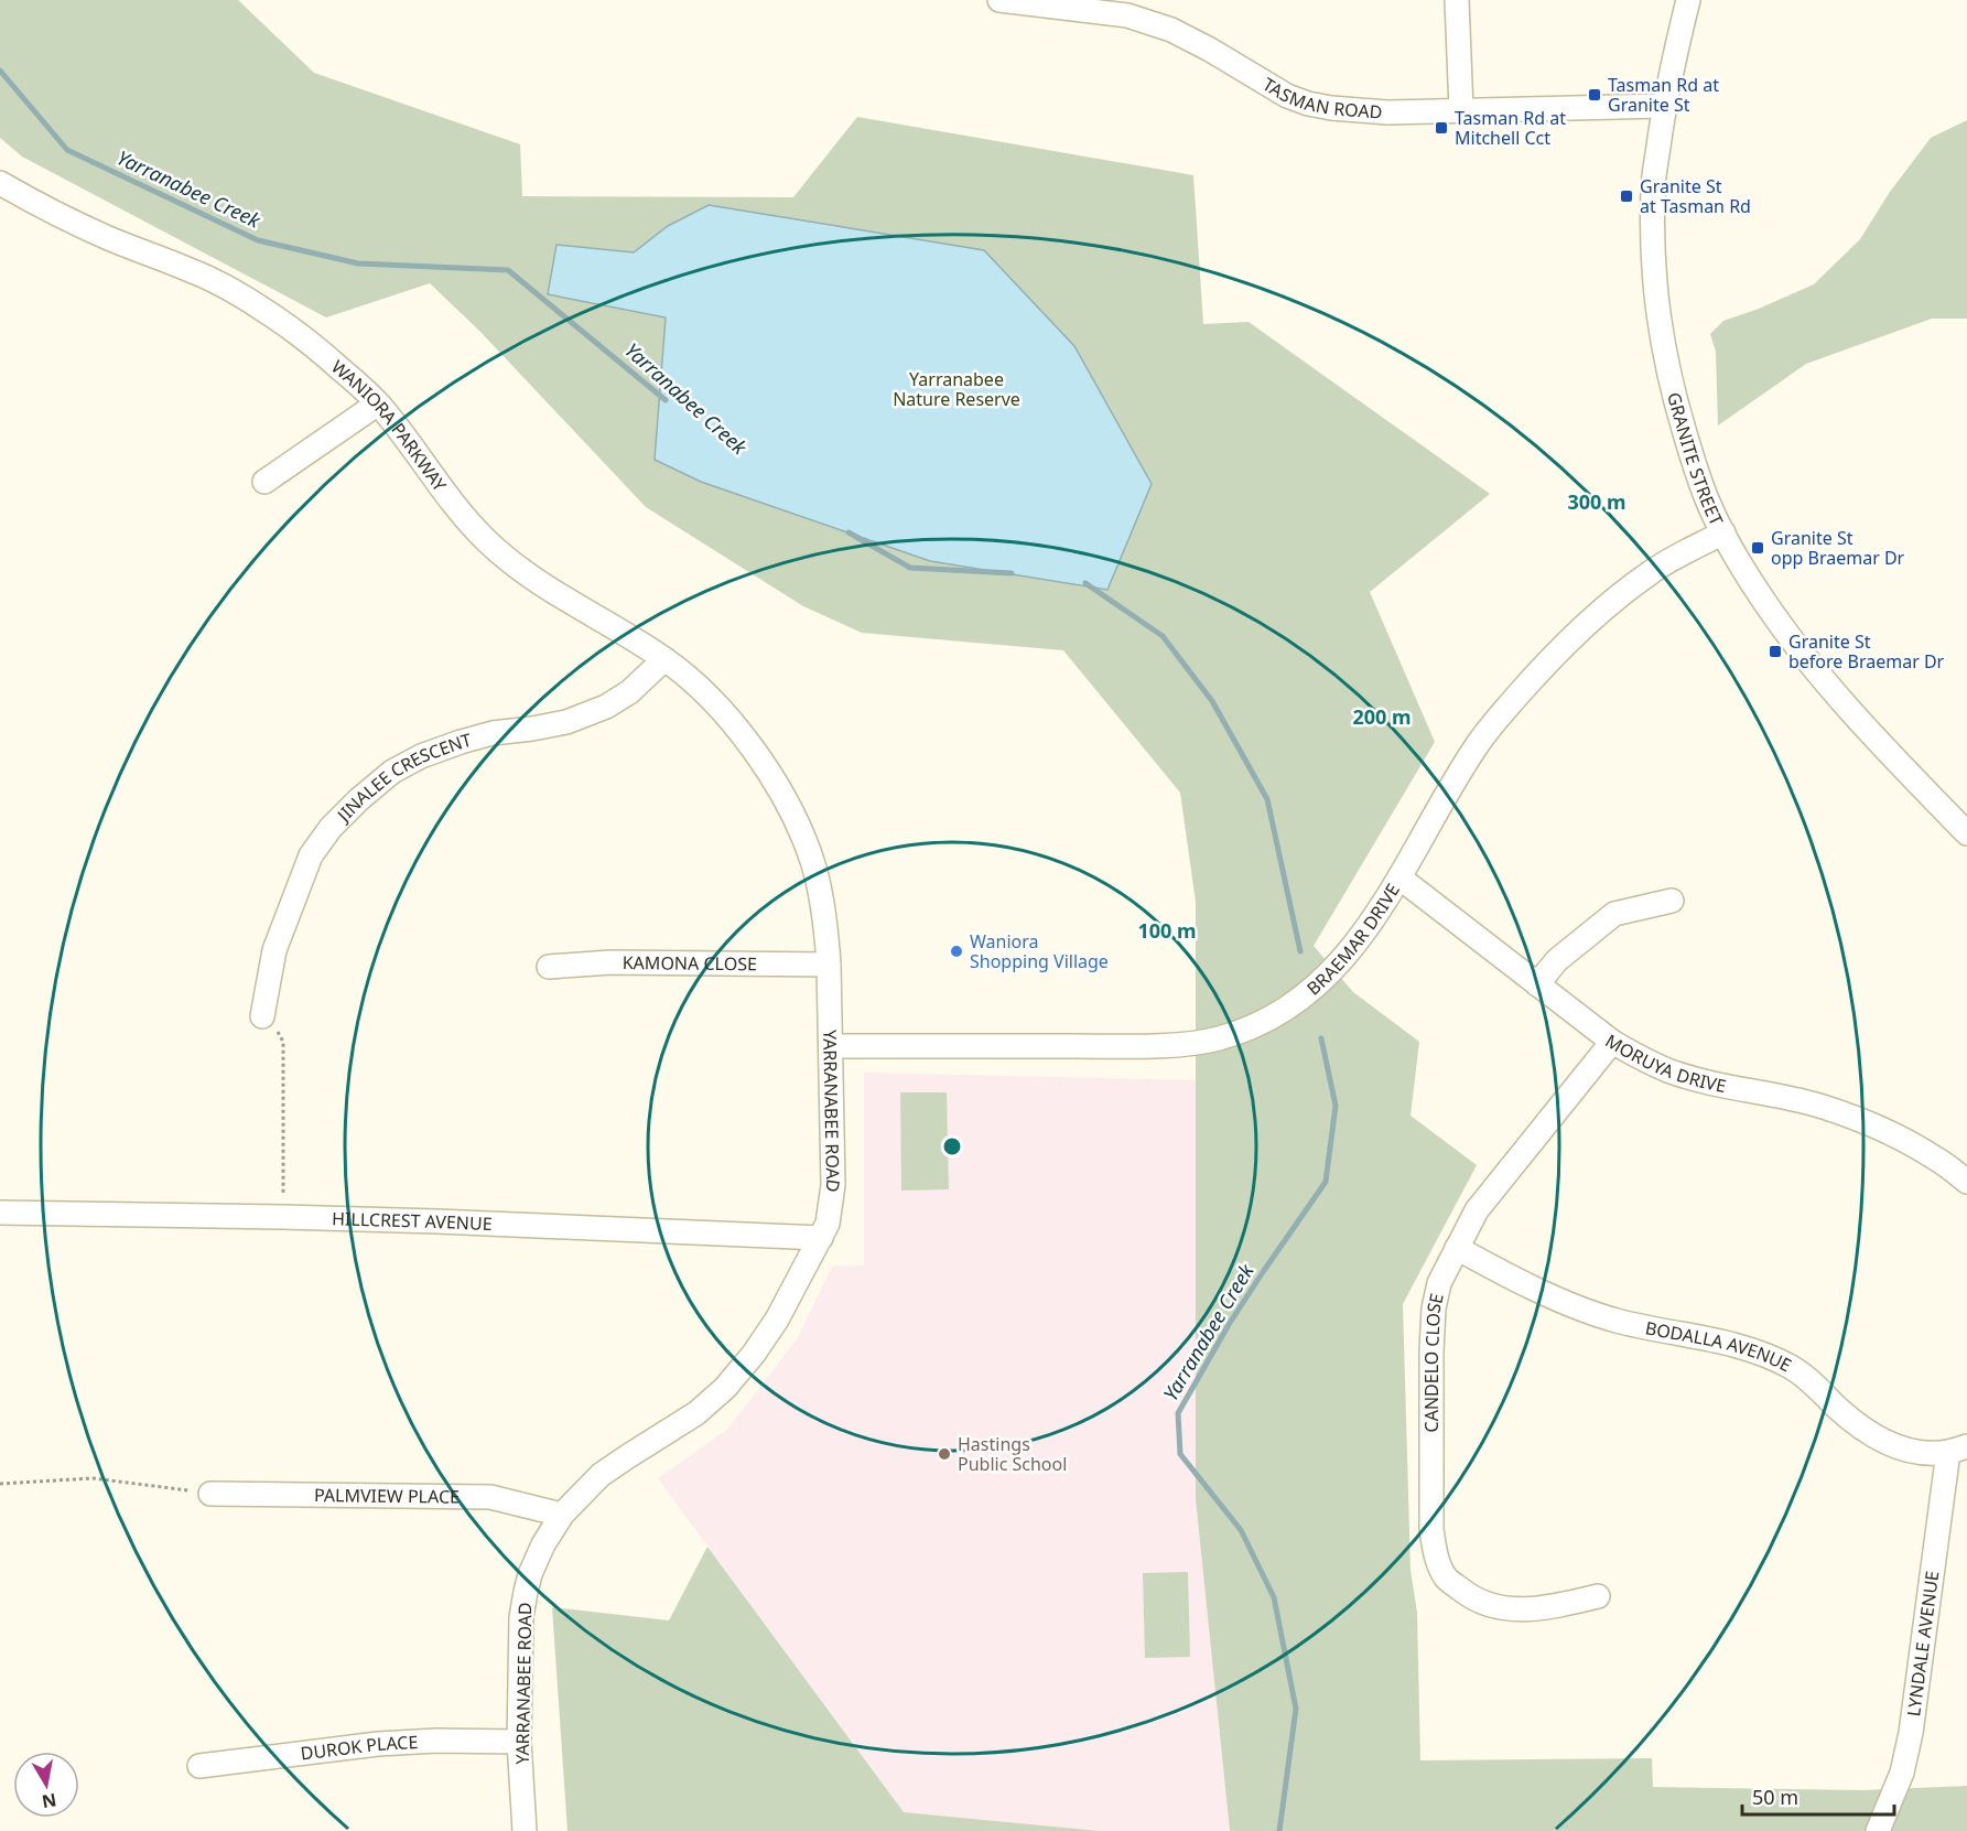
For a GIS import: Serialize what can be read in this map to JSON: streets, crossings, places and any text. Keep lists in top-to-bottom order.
{
  "streets": {
    "street": [
      "TASMAN ROAD",
      "WANIORA PARKWAY",
      "GRANITE STREET",
      "JINALEE CRESCENT",
      "BRAEMAR DRIVE",
      "KAMONA CLOSE",
      "MORUYA DRIVE",
      "YARRANABEE ROAD",
      "HILLCREST AVENUE",
      "BODALLA AVENUE",
      "CANDELO CLOSE",
      "PALMVIEW PLACE",
      "LYNDALE AVENUE",
      "DUROK PLACE"
    ]
  },
  "crossings": [
    ["TASMAN ROAD", "GRANITE STREET"],
    ["WANIORA PARKWAY", "JINALEE CRESCENT"],
    ["WANIORA PARKWAY", "YARRANABEE ROAD"],
    ["GRANITE STREET", "BRAEMAR DRIVE"],
    ["BRAEMAR DRIVE", "MORUYA DRIVE"],
    ["BRAEMAR DRIVE", "YARRANABEE ROAD"],
    ["KAMONA CLOSE", "YARRANABEE ROAD"],
    ["MORUYA DRIVE", "CANDELO CLOSE"],
    ["YARRANABEE ROAD", "HILLCREST AVENUE"],
    ["YARRANABEE ROAD", "PALMVIEW PLACE"],
    ["YARRANABEE ROAD", "DUROK PLACE"],
    ["BODALLA AVENUE", "CANDELO CLOSE"],
    ["BODALLA AVENUE", "LYNDALE AVENUE"]
  ],
  "water": ["Yarranabee Creek"],
  "parks": ["Yarranabee Nature Reserve"],
  "places": {
    "transit": [
      "Tasman Rd at Granite St",
      "Tasman Rd at Mitchell Cct",
      "Granite St at Tasman Rd",
      "Granite St opp Braemar Dr",
      "Granite St before Braemar Dr"
    ],
    "other": ["Waniora Shopping Village", "Hastings Public School"]
  },
  "scale_bar": "50 m",
  "north": "bottom",
  "rings": ["300 m", "200 m", "100 m"]
}
